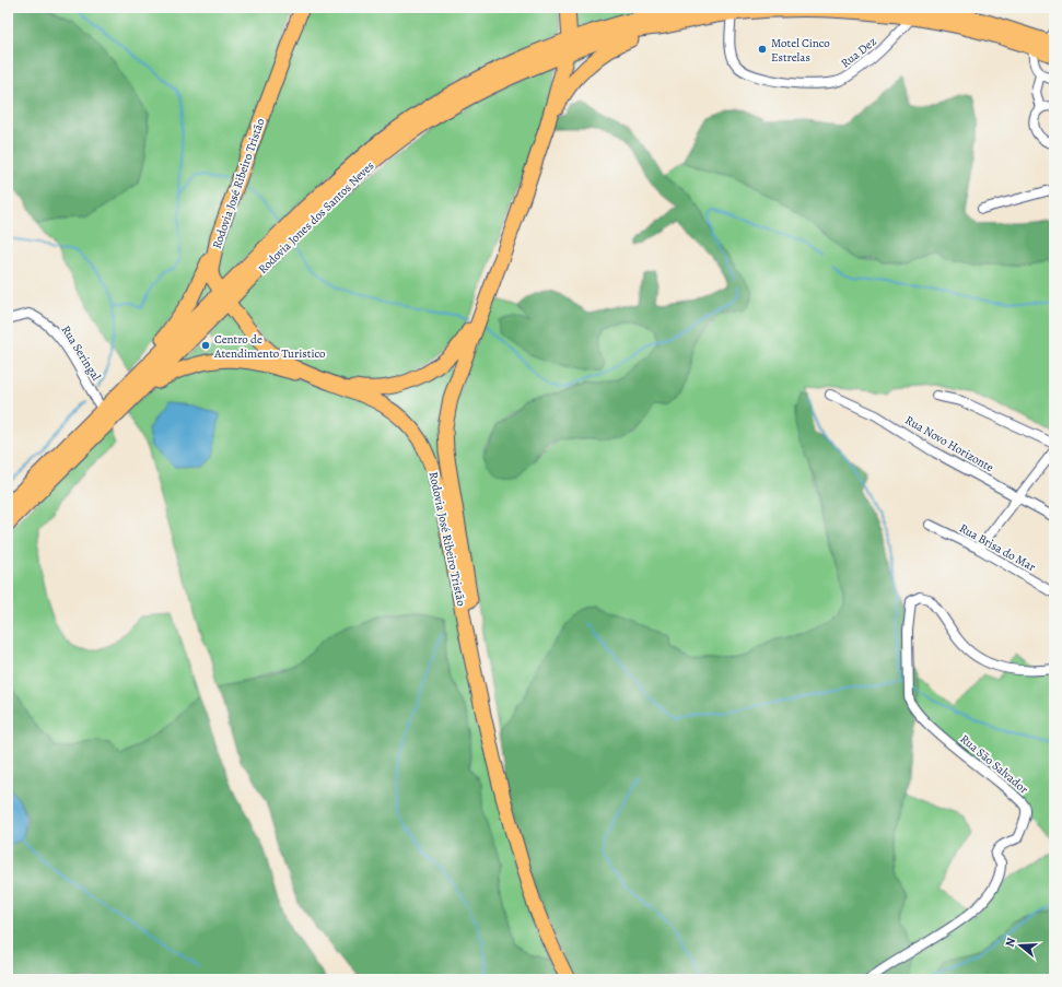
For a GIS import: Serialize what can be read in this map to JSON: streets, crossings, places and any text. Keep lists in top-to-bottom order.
{
  "streets": {
    "main road": ["Rodovia José Ribeiro Tristão", "Rodovia Jones dos Santos Neves"],
    "street": [
      "Rua Dez",
      "Rua Seringal",
      "Rua Novo Horizonte",
      "Rua Brisa do Mar",
      "Rua São Salvador"
    ]
  },
  "crossings": [
    ["Rua Dez", "Rodovia Jones dos Santos Neves"],
    ["Rodovia José Ribeiro Tristão", "Rodovia Jones dos Santos Neves"],
    ["Rodovia Jones dos Santos Neves", "Rua Seringal"]
  ],
  "places": ["Motel Cinco Estrelas", "Centro de Atendimento Turistico"],
  "north": "left"
}
